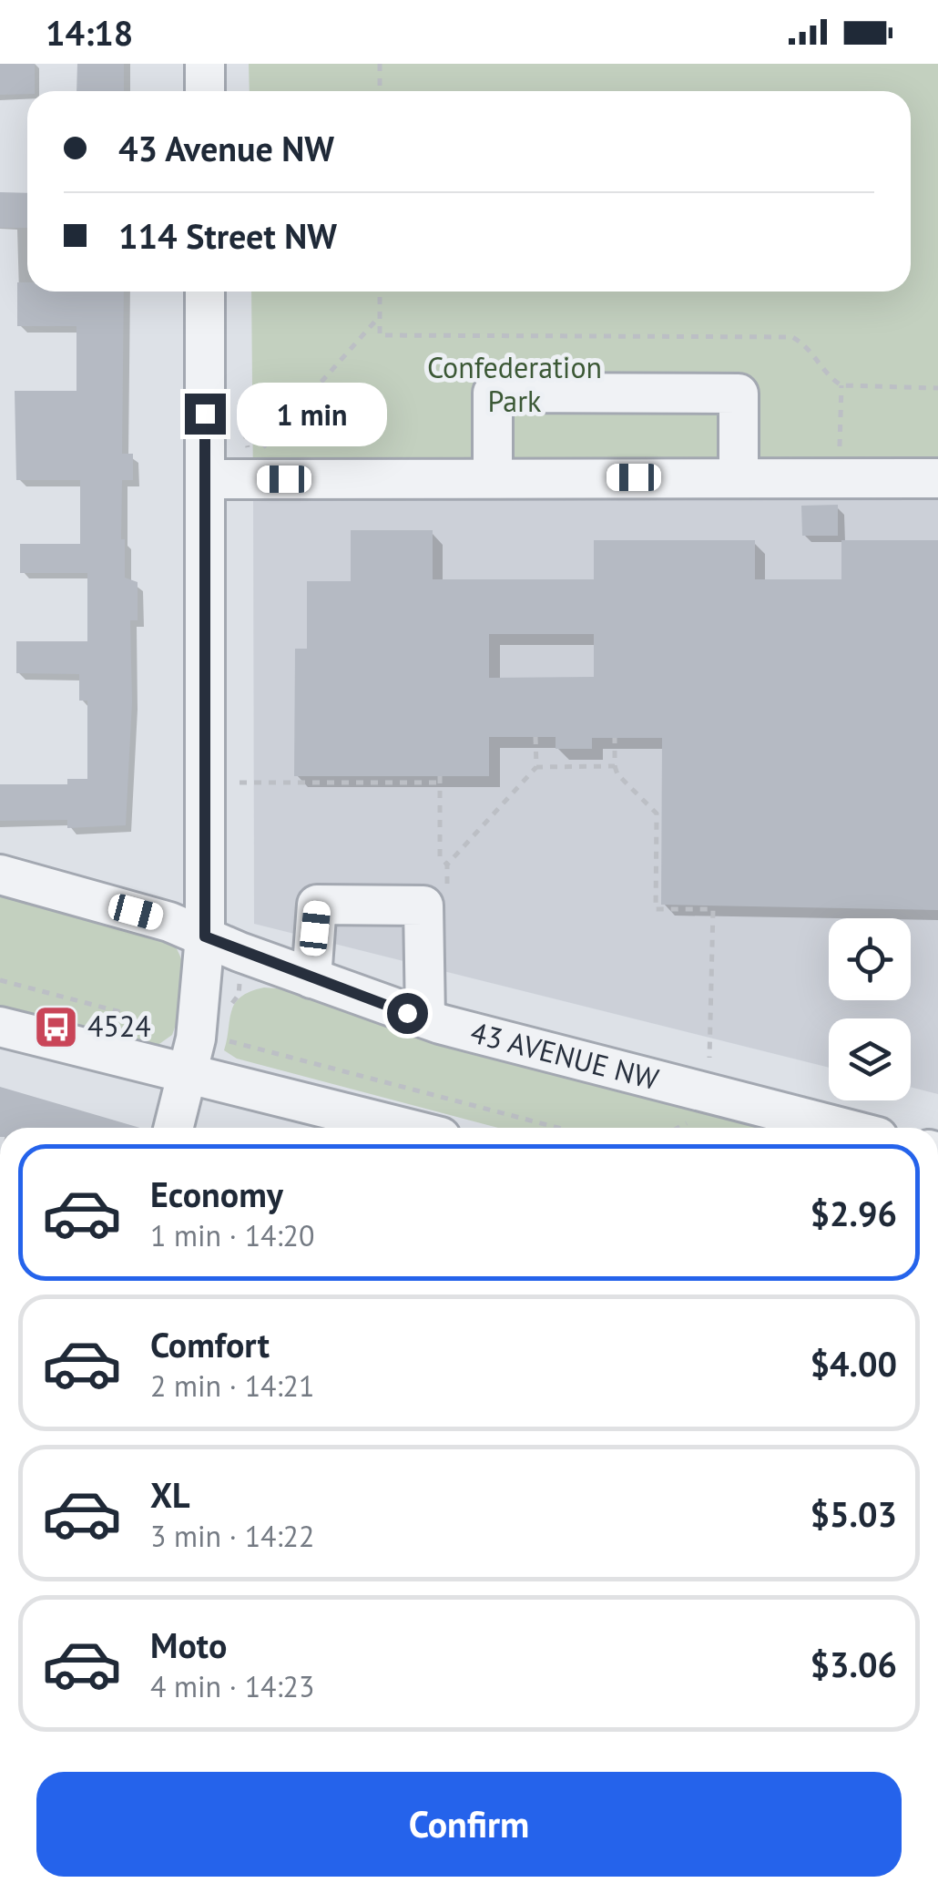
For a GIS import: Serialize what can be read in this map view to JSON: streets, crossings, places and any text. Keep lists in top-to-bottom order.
{
  "streets": {
    "street": ["43 AVENUE NW"]
  },
  "parks": ["Confederation Park"],
  "places": {
    "bus stop": ["4524"]
  },
  "page": {
    "status": "14:18",
    "banner": ["43 Avenue NW", "114 Street NW"],
    "bubble": "1 min",
    "list": [
      {
        "name": "Economy",
        "note": "1 min · 14:20",
        "value": "$2.96"
      },
      {
        "name": "Comfort",
        "note": "2 min · 14:21",
        "value": "$4.00"
      },
      {
        "name": "XL",
        "note": "3 min · 14:22",
        "value": "$5.03"
      },
      {
        "name": "Moto",
        "note": "4 min · 14:23",
        "value": "$3.06"
      }
    ],
    "buttons": "Confirm"
  }
}
